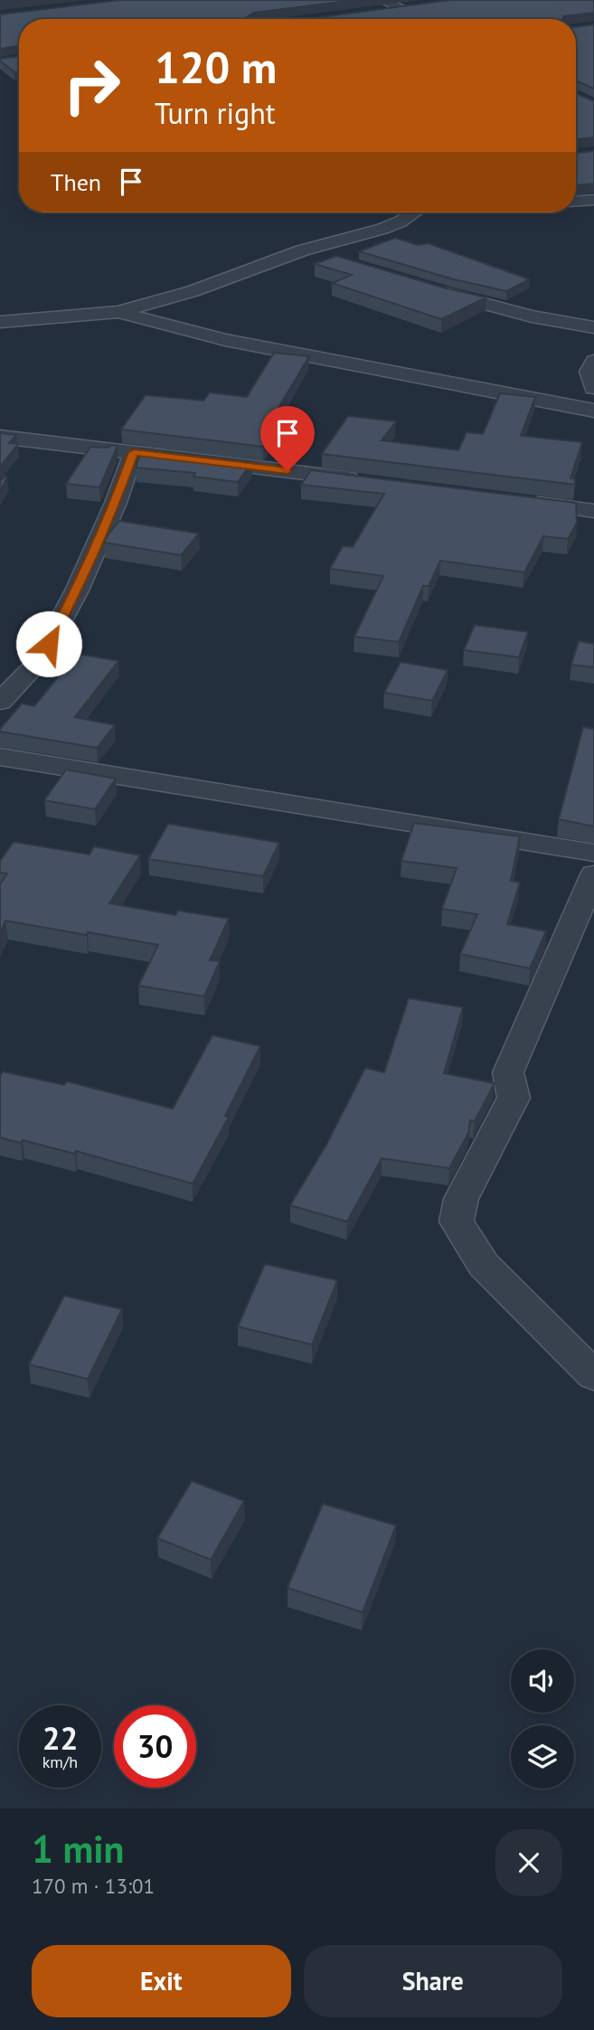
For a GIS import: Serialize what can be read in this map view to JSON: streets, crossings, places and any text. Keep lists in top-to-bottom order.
{
  "page": {
    "turn": ["120 m", "Turn right"],
    "then": "Then",
    "speed": "22 km/h",
    "limit": "30",
    "heading": ["1 min", "170 m · 13:01"],
    "buttons": ["Exit", "Share"]
  }
}
